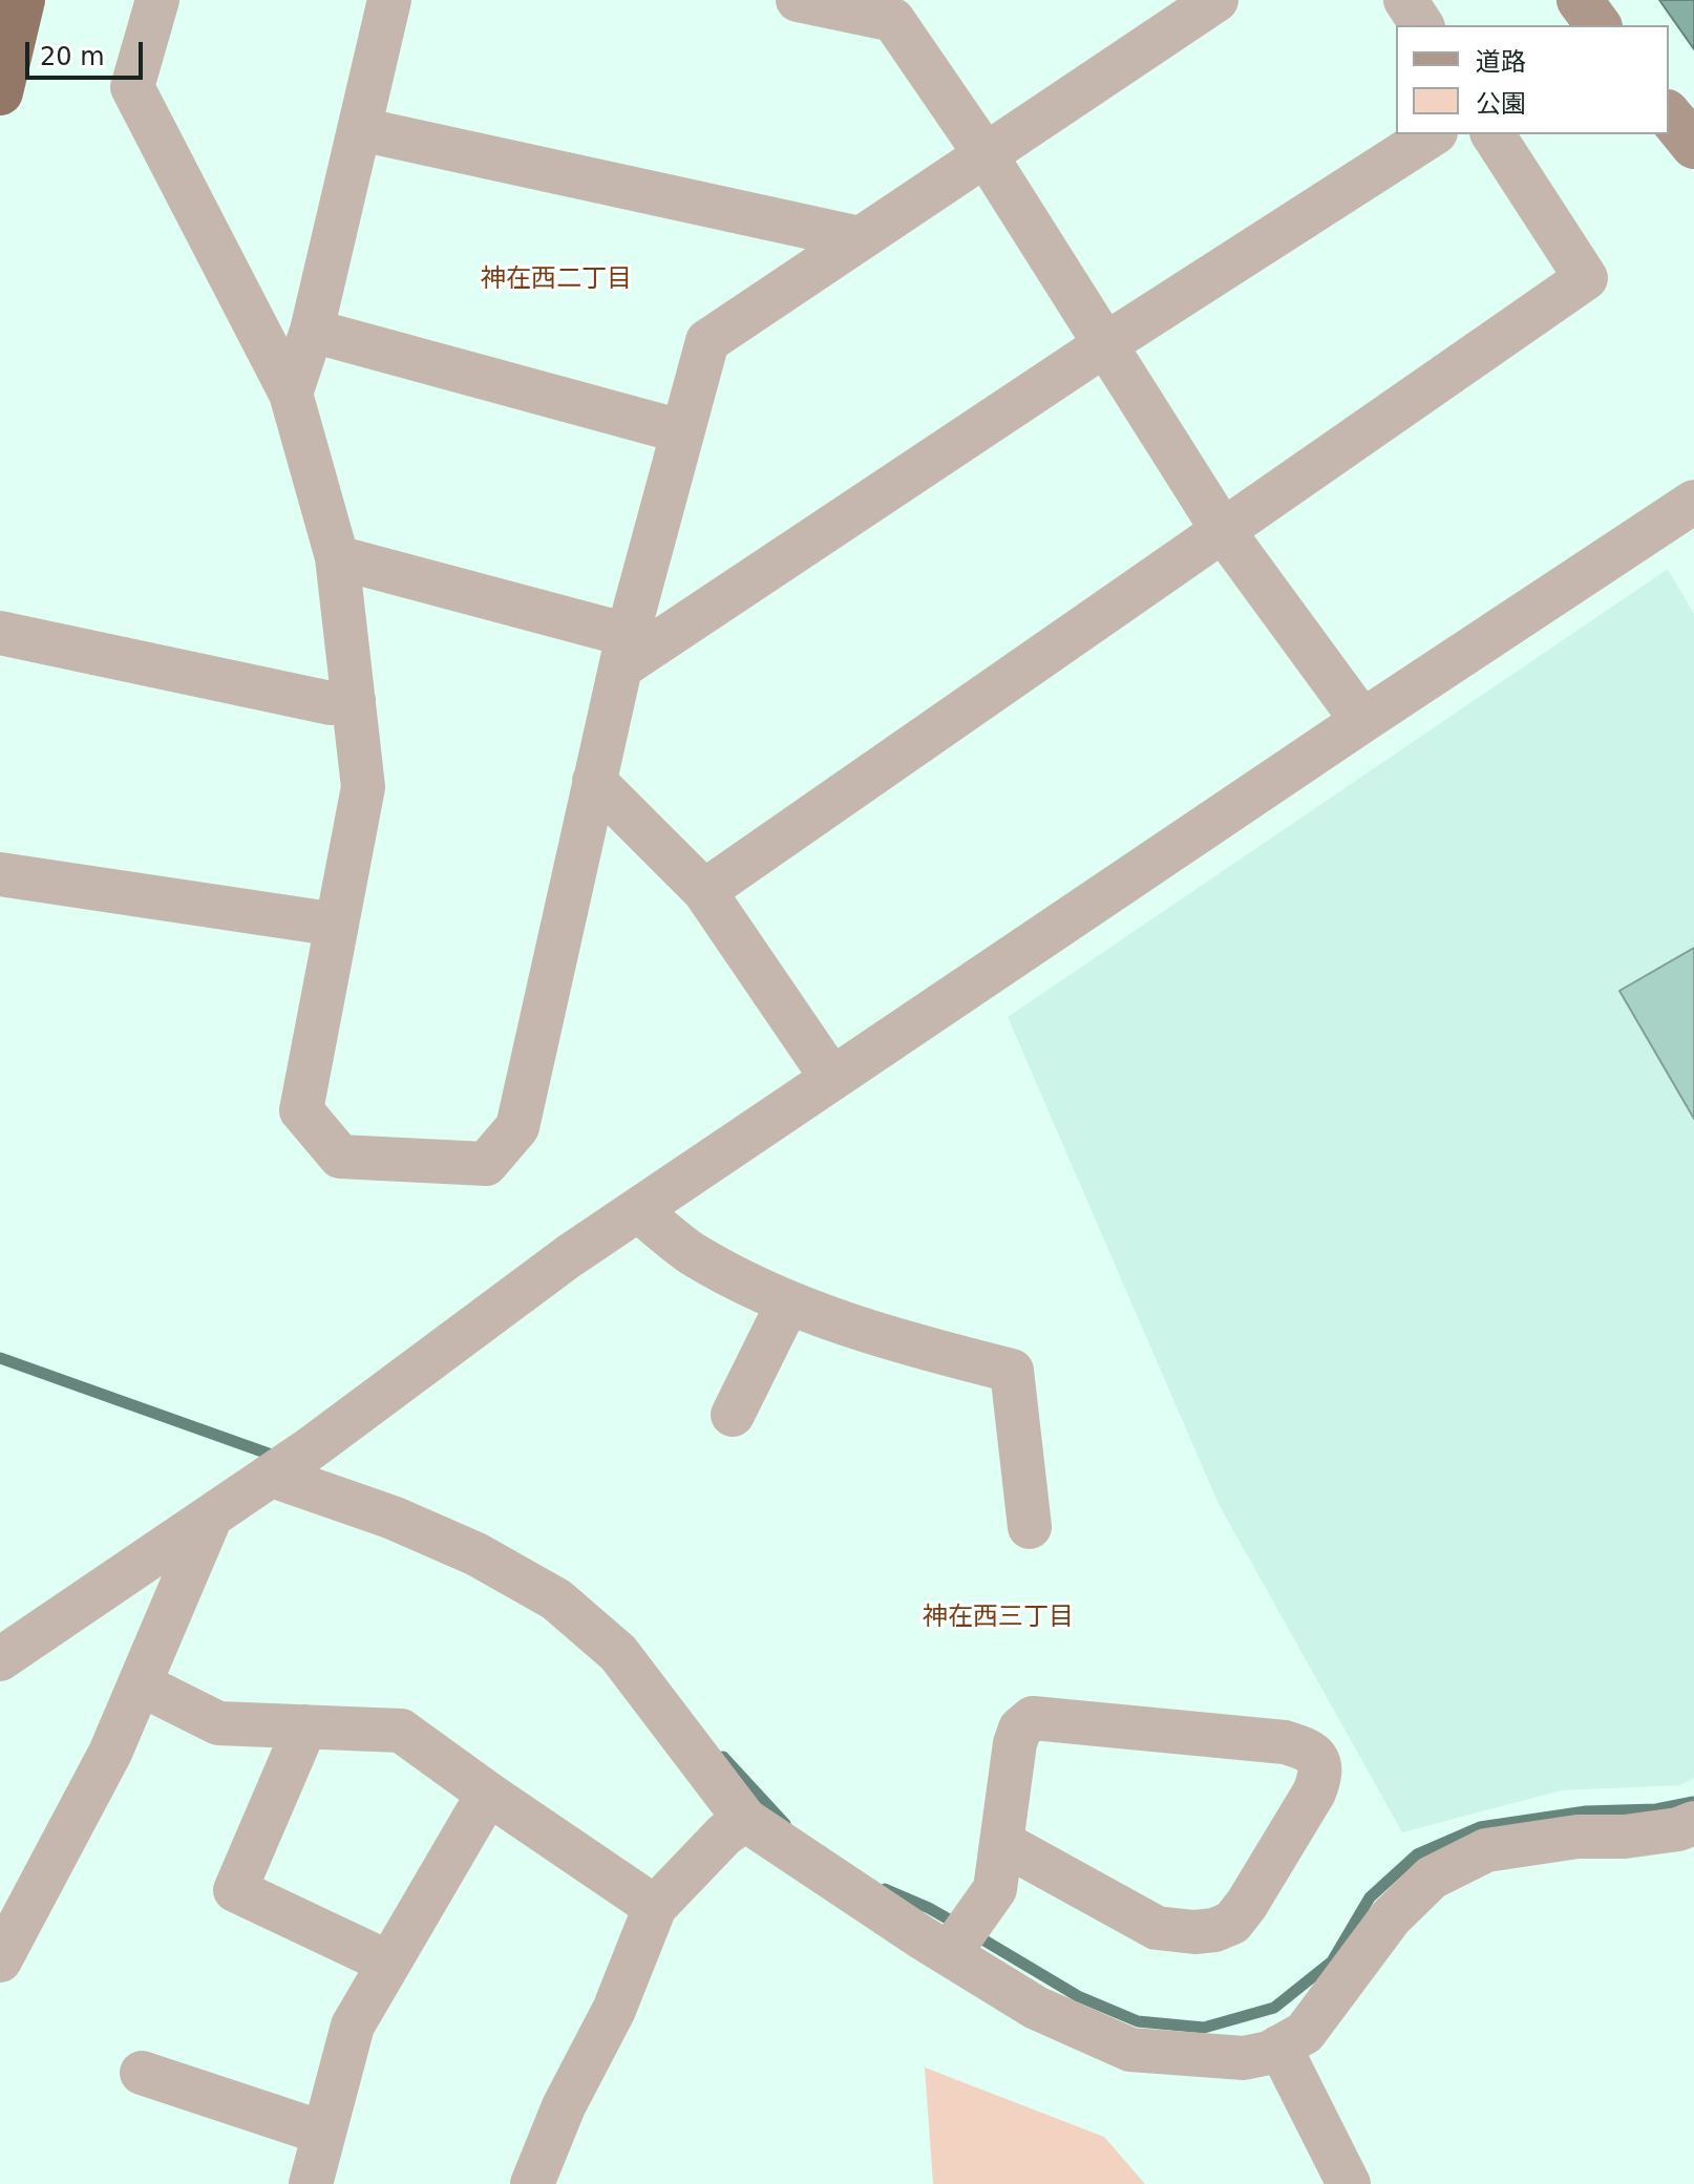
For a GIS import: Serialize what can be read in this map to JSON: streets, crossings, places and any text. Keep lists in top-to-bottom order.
{
  "districts": ["神在西二丁目", "神在西三丁目"],
  "legend": ["道路", "公園"],
  "scale_bar": "20 m"
}
